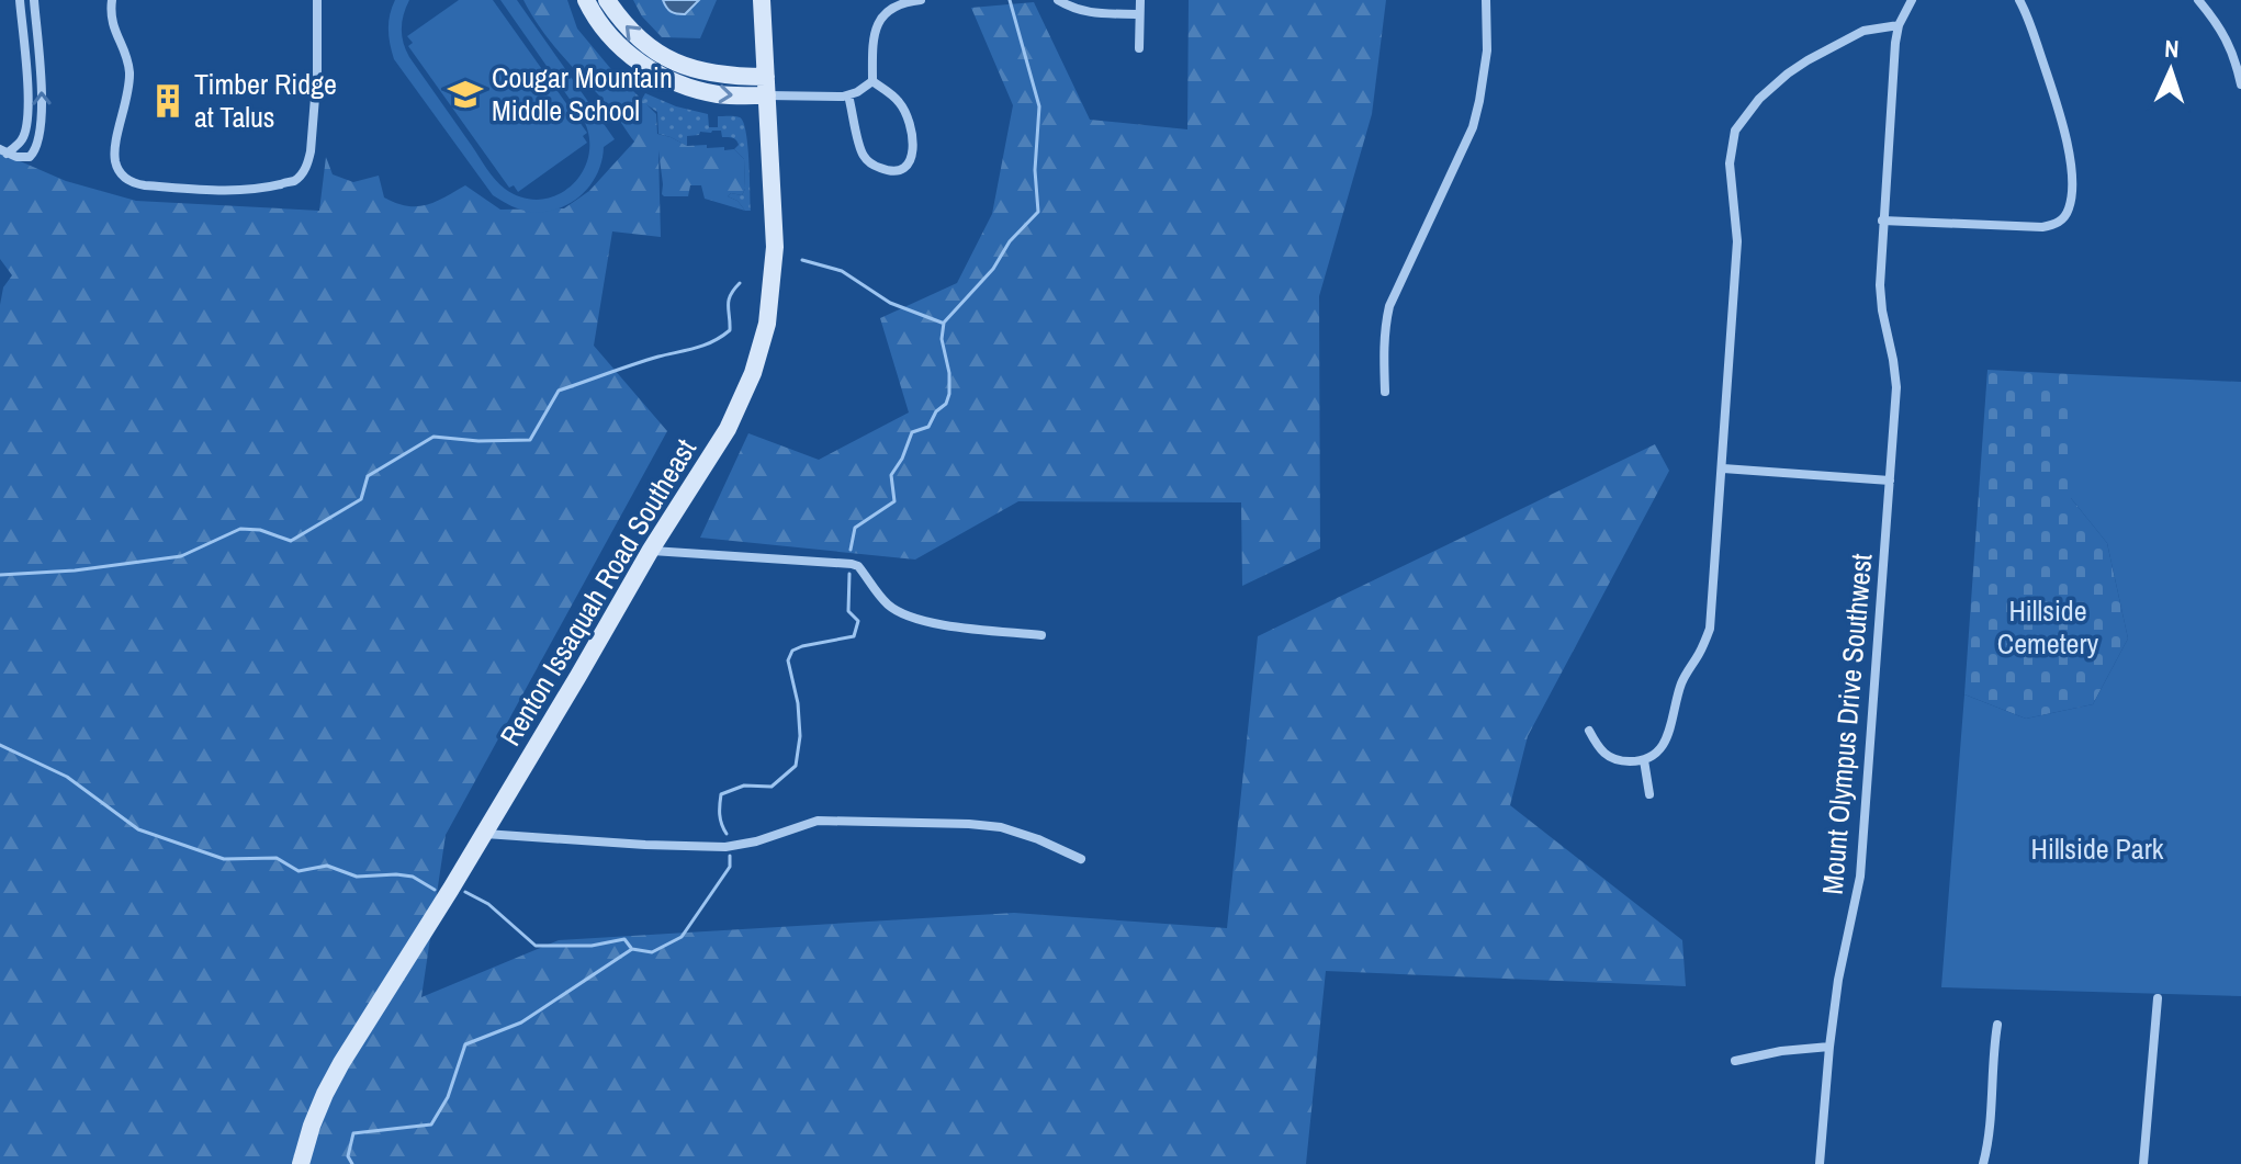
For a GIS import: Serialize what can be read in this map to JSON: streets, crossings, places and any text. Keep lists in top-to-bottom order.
{
  "streets": {
    "main road": ["Renton Issaquah Road Southeast"],
    "street": ["Mount Olympus Drive Southwest"]
  },
  "parks": ["Hillside Cemetery", "Hillside Park"],
  "places": {
    "school or university": ["Cougar Mountain Middle School"],
    "building": ["Timber Ridge at Talus"]
  },
  "north": "top"
}
